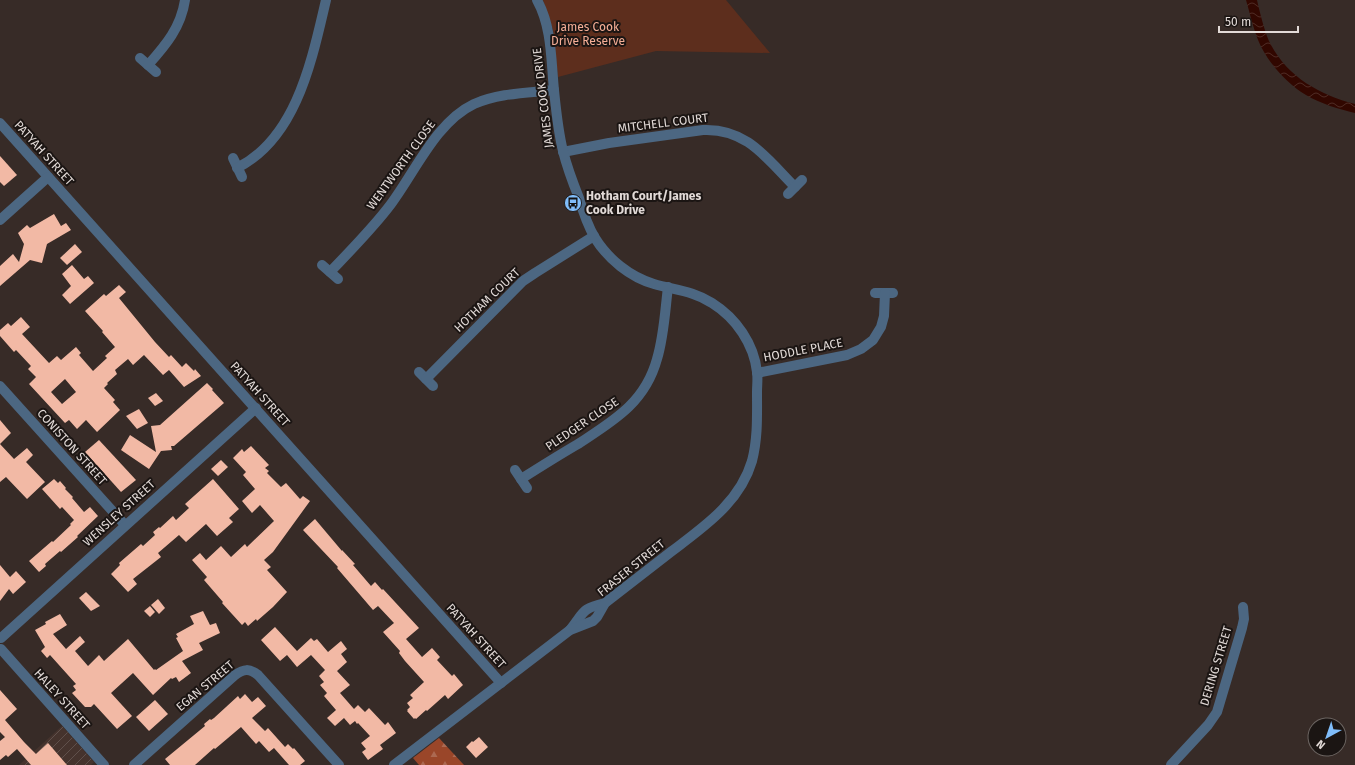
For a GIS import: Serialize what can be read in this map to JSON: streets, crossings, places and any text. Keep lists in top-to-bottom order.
{
  "streets": {
    "street": [
      "JAMES COOK DRIVE",
      "MITCHELL COURT",
      "PATYAH STREET",
      "WENTWORTH CLOSE",
      "HOTHAM COURT",
      "HODDLE PLACE",
      "PLEDGER CLOSE",
      "CONISTON STREET",
      "WENSLEY STREET",
      "FRASER STREET",
      "DERING STREET",
      "EGAN STREET",
      "HALEY STREET"
    ]
  },
  "crossings": [
    ["JAMES COOK DRIVE", "MITCHELL COURT"],
    ["JAMES COOK DRIVE", "WENTWORTH CLOSE"],
    ["JAMES COOK DRIVE", "HOTHAM COURT"],
    ["JAMES COOK DRIVE", "HODDLE PLACE"],
    ["JAMES COOK DRIVE", "PLEDGER CLOSE"],
    ["JAMES COOK DRIVE", "FRASER STREET"],
    ["PATYAH STREET", "WENSLEY STREET"],
    ["PATYAH STREET", "FRASER STREET"],
    ["CONISTON STREET", "WENSLEY STREET"]
  ],
  "parks": ["James Cook Drive Reserve"],
  "places": {
    "bus stop": ["Hotham Court/James Cook Drive"]
  },
  "scale_bar": "50 m",
  "north": "bottom left"
}
